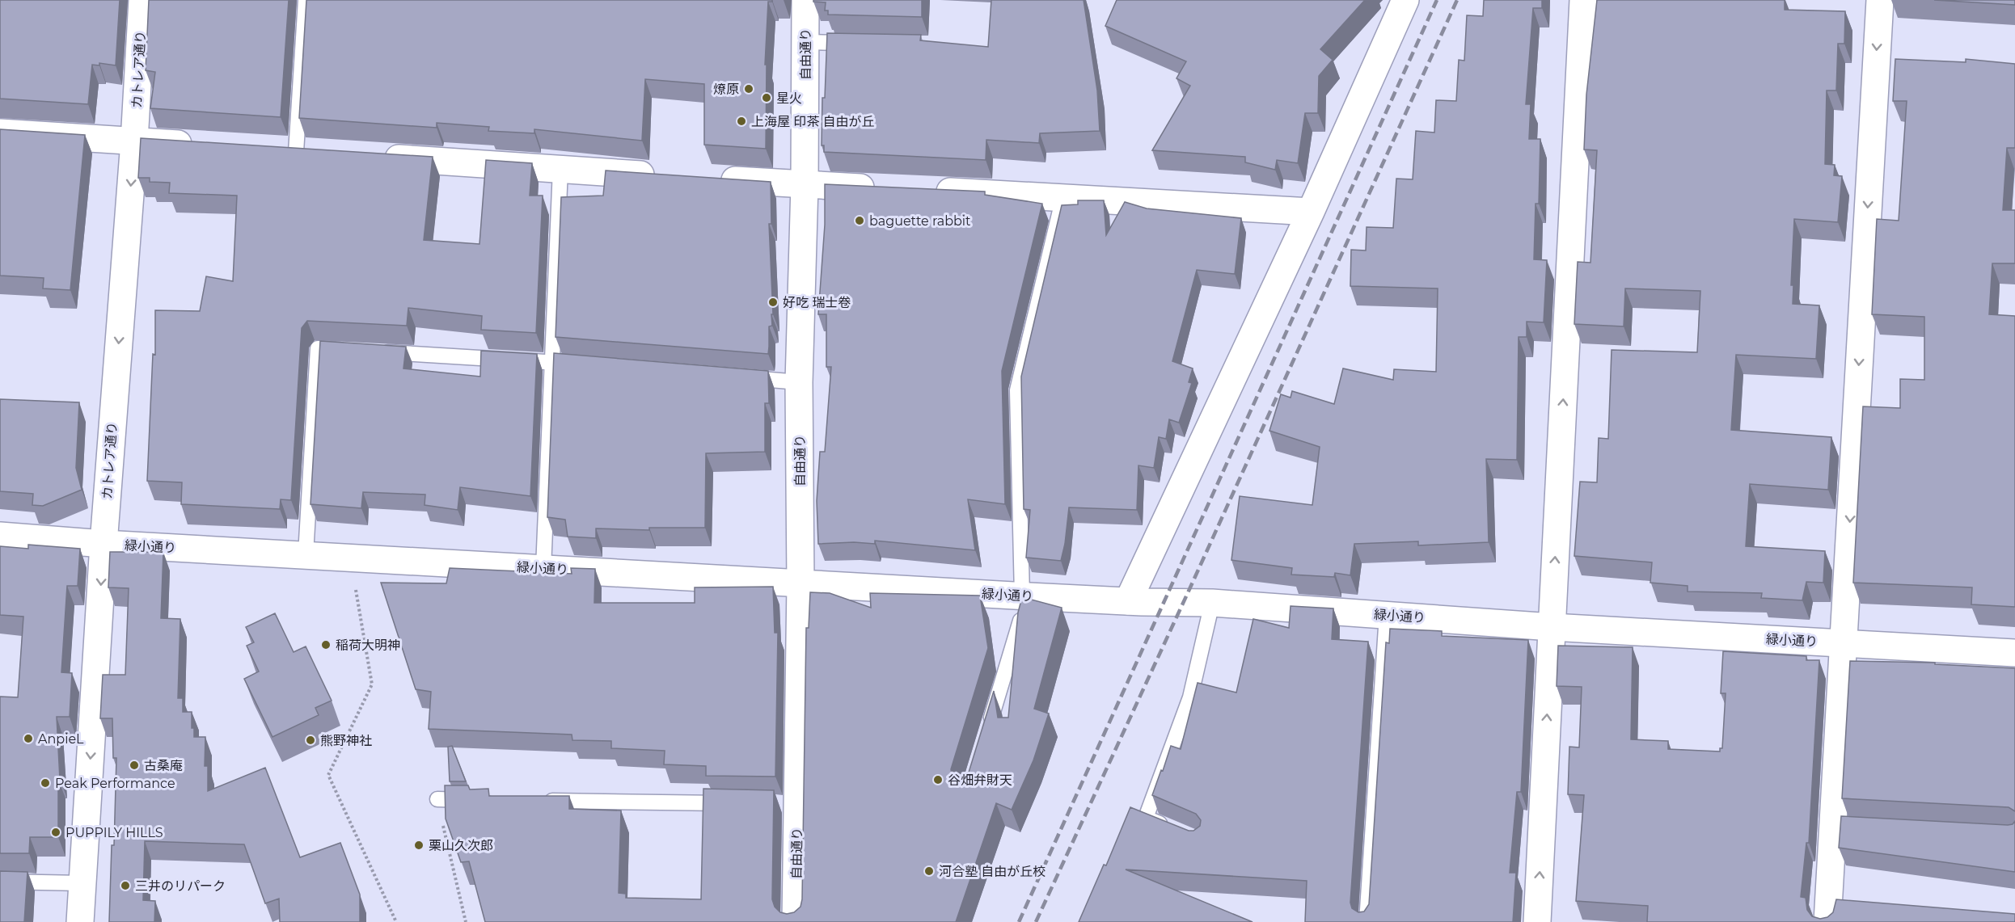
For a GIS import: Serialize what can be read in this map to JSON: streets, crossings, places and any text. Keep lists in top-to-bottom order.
{
  "streets": {
    "street": ["自由通り", "カトレア通り", "緑小通り"]
  },
  "crossings": [
    ["自由通り", "緑小通り"],
    ["カトレア通り", "緑小通り"]
  ],
  "one_way": ["カトレア通り"],
  "places": [
    "燎原",
    "星火",
    "上海屋 印茶 自由が丘",
    "baguette rabbit",
    "好吃 瑞士卷",
    "稲荷大明神",
    "AnpieL",
    "熊野神社",
    "古桑庵",
    "谷畑弁財天",
    "Peak Performance",
    "PUPPILY HILLS",
    "栗山久次郎",
    "河合塾 自由が丘校",
    "三井のリパーク"
  ]
}
